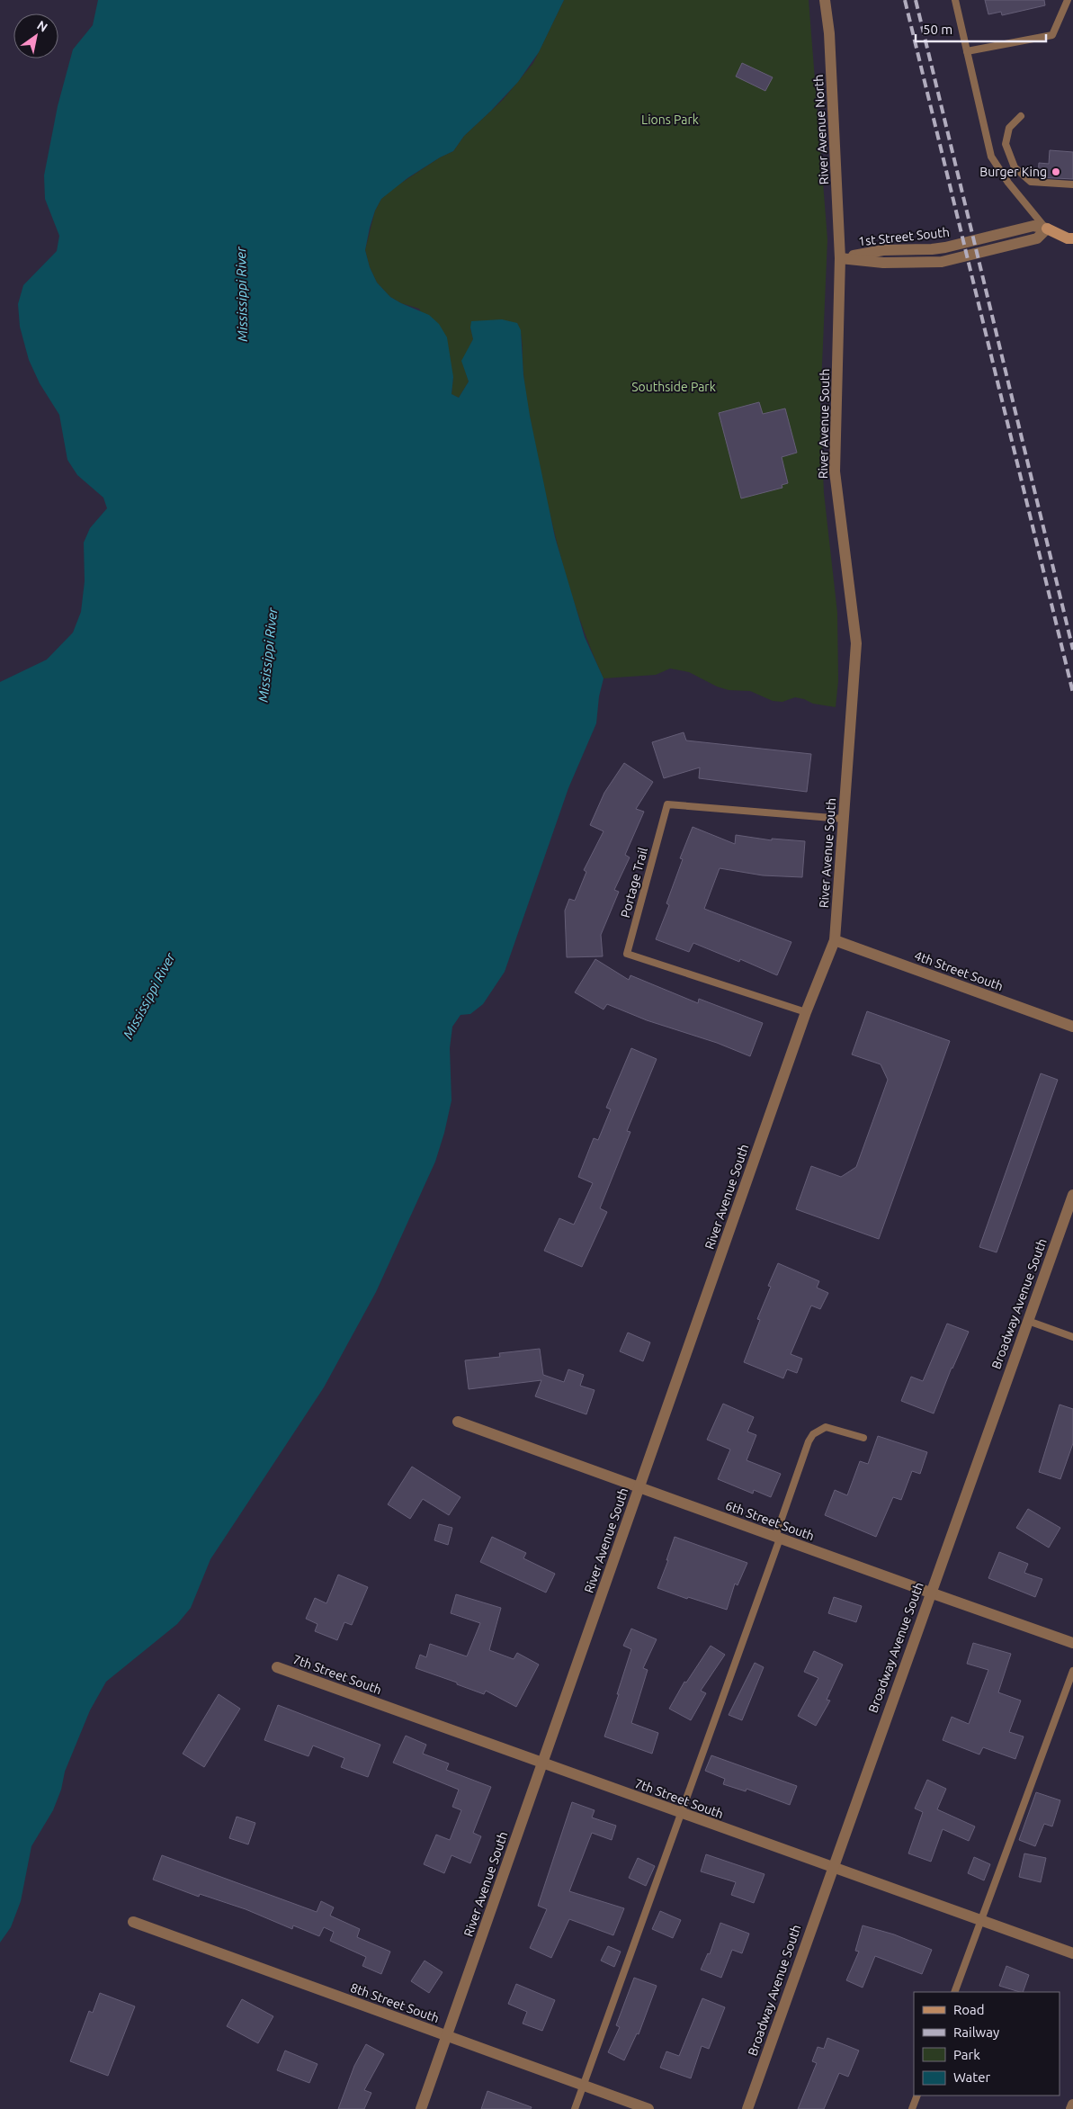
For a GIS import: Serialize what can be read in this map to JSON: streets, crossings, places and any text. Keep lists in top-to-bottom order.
{
  "streets": {
    "street": [
      "River Avenue North",
      "1st Street South",
      "River Avenue South",
      "4th Street South",
      "Broadway Avenue South",
      "6th Street South",
      "7th Street South",
      "8th Street South"
    ],
    "lane": ["Portage Trail"]
  },
  "crossings": [
    ["River Avenue North", "1st Street South"],
    ["River Avenue North", "River Avenue South"],
    ["1st Street South", "River Avenue South"],
    ["River Avenue South", "Portage Trail"],
    ["River Avenue South", "4th Street South"],
    ["River Avenue South", "6th Street South"],
    ["River Avenue South", "7th Street South"],
    ["River Avenue South", "8th Street South"],
    ["Broadway Avenue South", "6th Street South"],
    ["Broadway Avenue South", "7th Street South"]
  ],
  "water": ["Mississippi River"],
  "parks": ["Lions Park", "Southside Park"],
  "places": ["Burger King"],
  "legend": [
    "Road",
    "Railway",
    "Park",
    "Water"
  ],
  "scale_bar": "50 m",
  "north": "top right"
}
